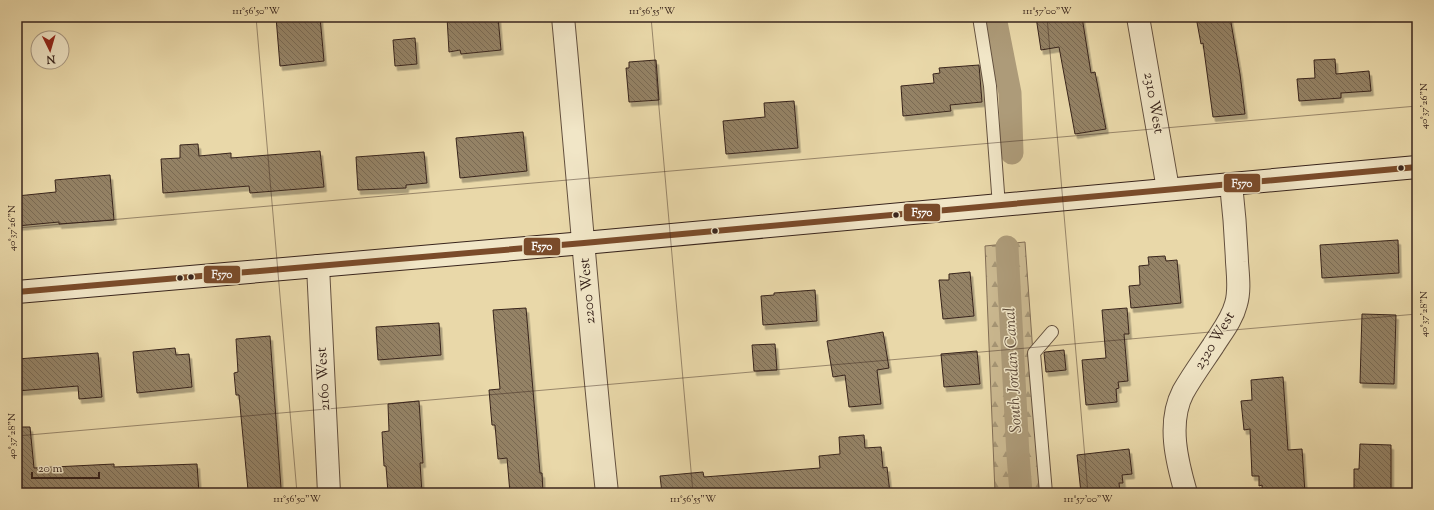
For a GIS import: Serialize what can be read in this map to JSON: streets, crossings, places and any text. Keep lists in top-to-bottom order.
{
  "streets": {
    "main road": [
      "2310 West",
      "2200 West",
      "2320 West",
      "2160 West"
    ]
  },
  "water": ["South Jordan Canal"],
  "lines": ["transit line F570"],
  "scale_bar": "20 m",
  "north": "bottom",
  "coordinates": [
    "111°56'50\"W",
    "111°56'55\"W",
    "111°57'00\"W",
    "40°37'26\"N",
    "40°37'28\"N"
  ]
}
